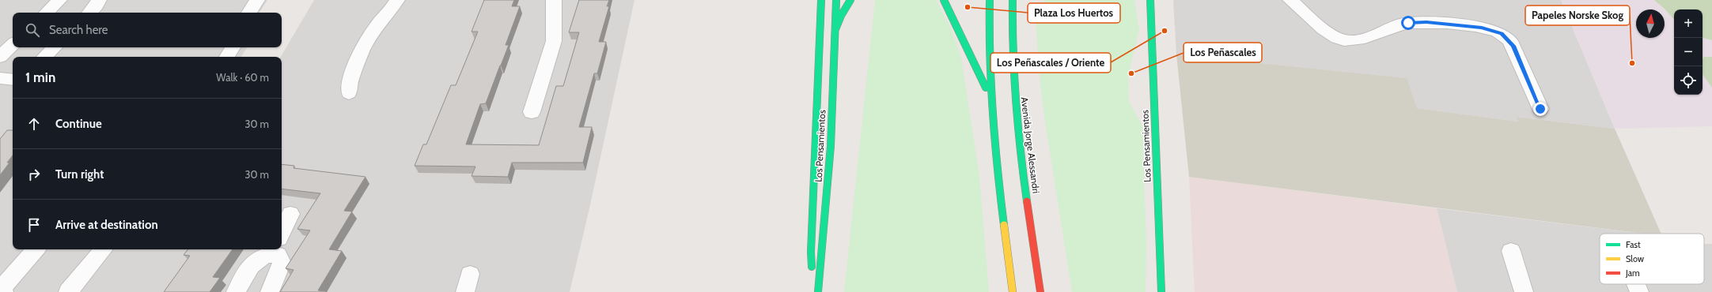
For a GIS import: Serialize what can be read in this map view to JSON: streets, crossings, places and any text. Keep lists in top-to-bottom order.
{
  "streets": {
    "main road": ["Avenida Jorge Alessandri", "Los Pensamientos"]
  },
  "places": [
    "Plaza Los Huertos",
    "Los Peñascales / Oriente",
    "Papeles Norske Skog",
    "Los Peñascales"
  ],
  "legend": ["Fast", "Slow", "Jam"],
  "north": "top",
  "page": {
    "map_buttons": ["+", "−"],
    "search": "Search here",
    "heading": ["1 min", "Walk · 60 m"],
    "list": [
      ["Continue", "30 m"],
      ["Turn right", "30 m"],
      "Arrive at destination"
    ]
  }
}
